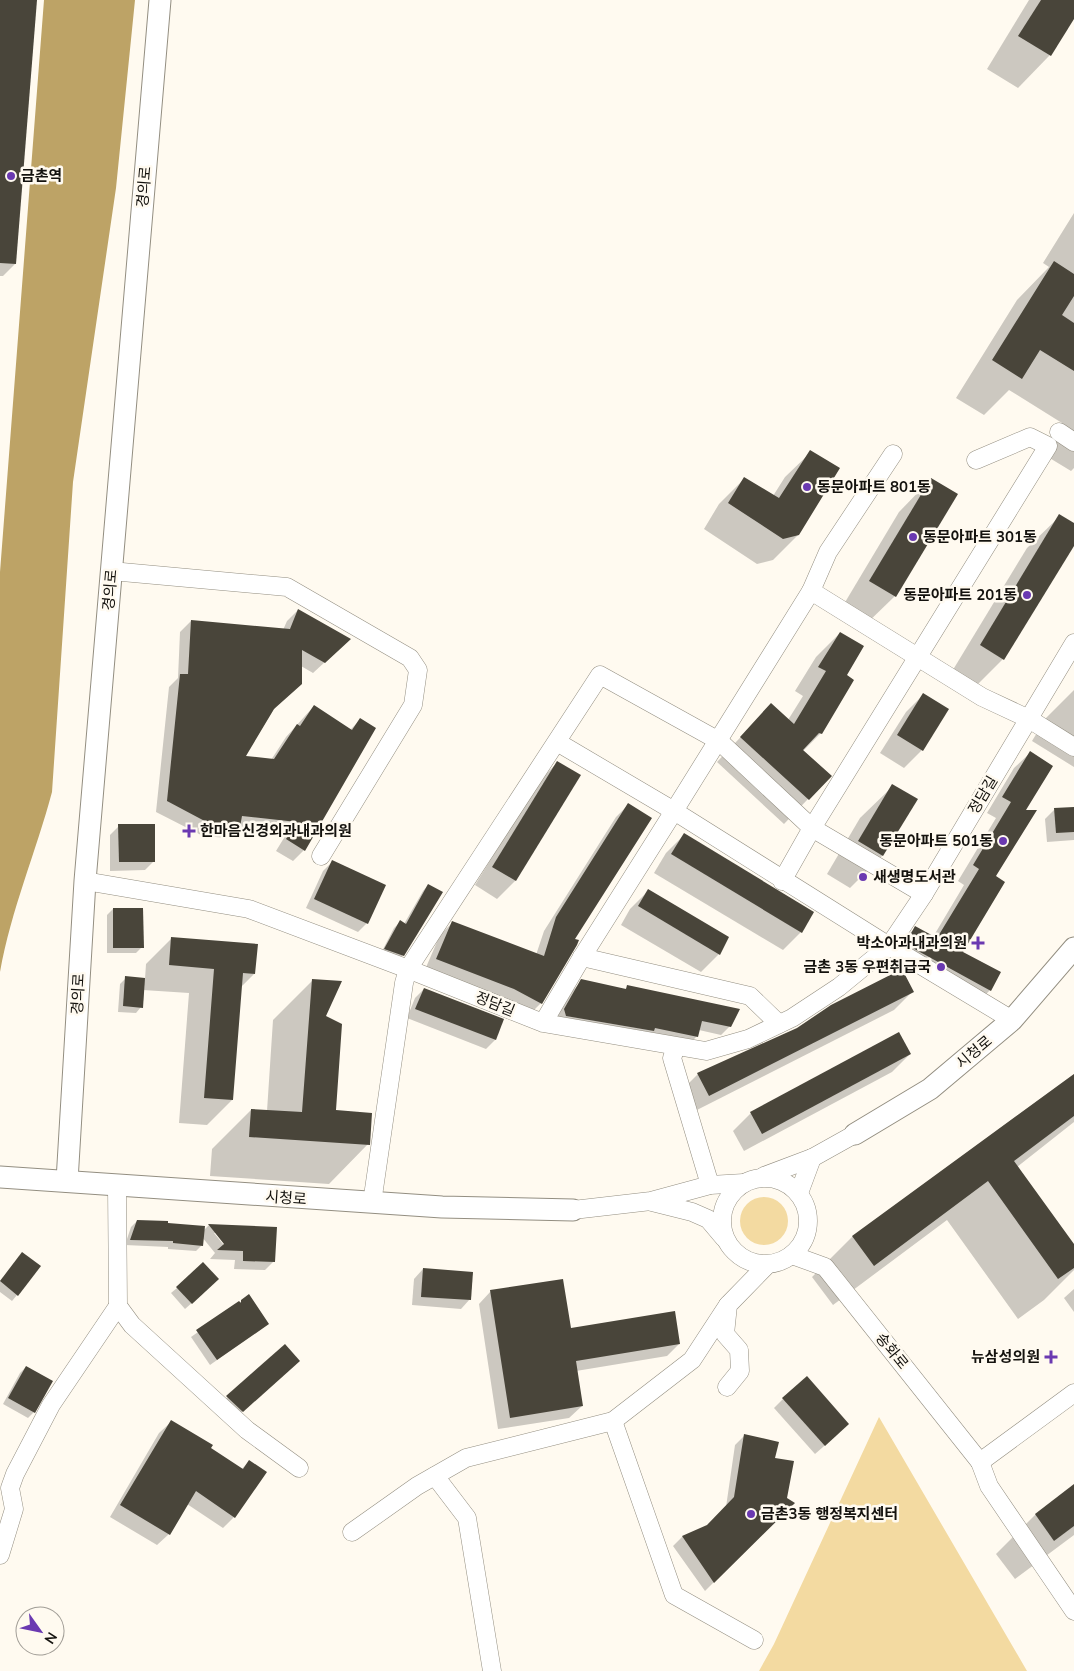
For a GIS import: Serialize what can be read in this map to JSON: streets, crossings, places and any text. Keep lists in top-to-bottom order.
{
  "streets": {
    "street": [
      "경의로",
      "정담길",
      "시청로",
      "송화로"
    ]
  },
  "crossings": [
    ["경의로", "정담길"],
    ["경의로", "시청로"]
  ],
  "places": {
    "other": [
      "금촌역",
      "동문아파트 801동",
      "동문아파트 301동",
      "동문아파트 201동",
      "동문아파트 501동",
      "새생명도서관",
      "금촌 3동 우편취급국",
      "금촌3동 행정복지센터"
    ],
    "health": ["한마음신경외과내과의원", "박소아과내과의원", "뉴삼성의원"]
  },
  "north": "bottom right"
}
